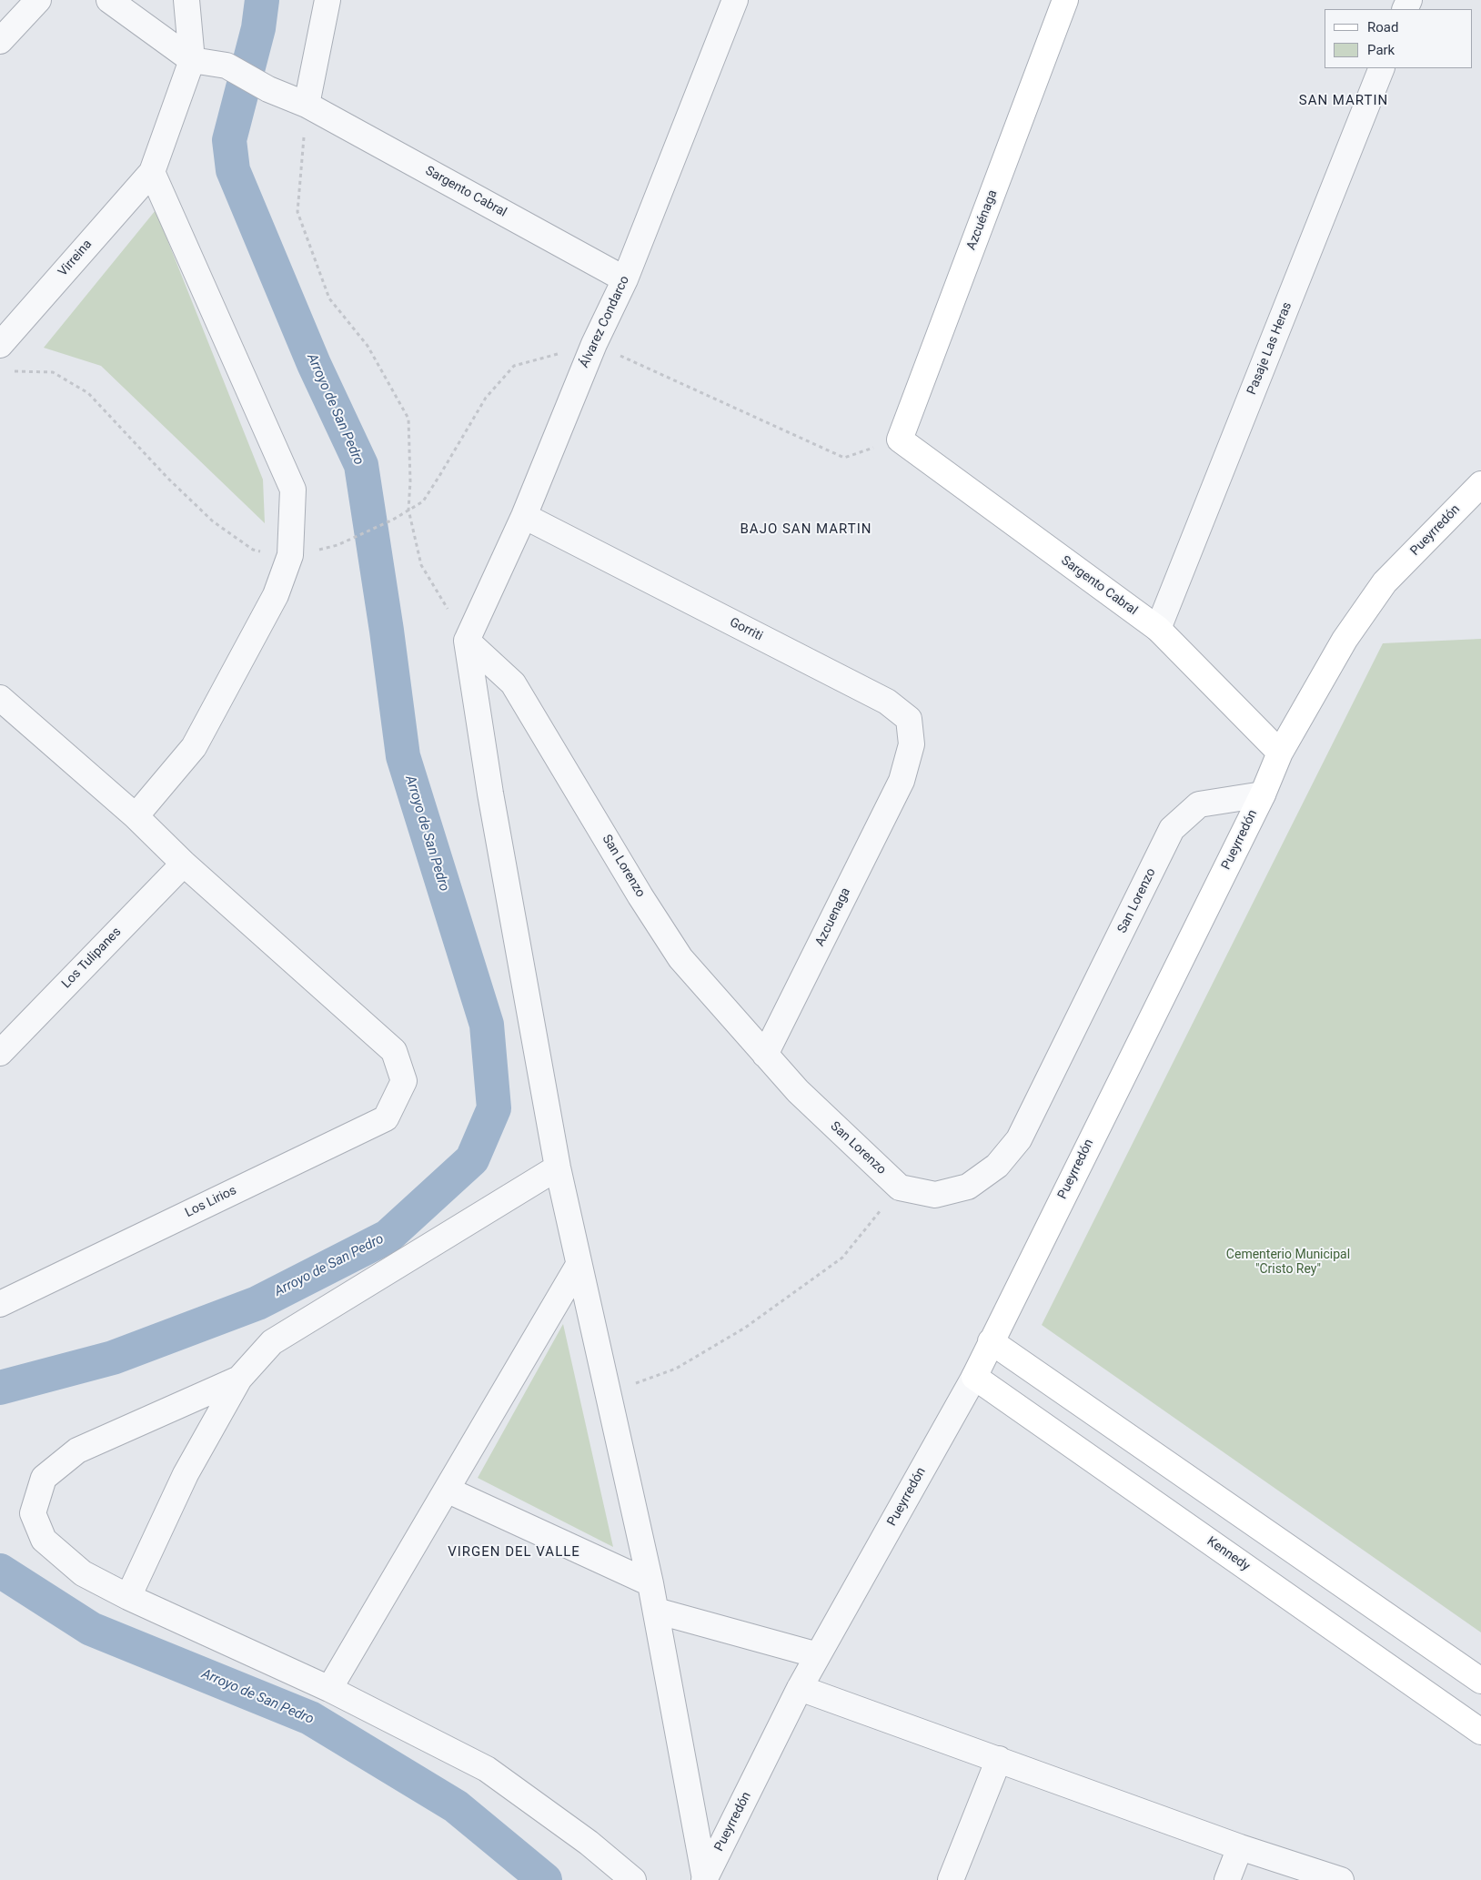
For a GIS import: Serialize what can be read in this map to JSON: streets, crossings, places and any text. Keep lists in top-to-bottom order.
{
  "streets": {
    "street": [
      "Sargento Cabral",
      "Azcuénaga",
      "Virreina",
      "Álvarez Condarco",
      "Pasaje Las Heras",
      "Pueyrredón",
      "Gorriti",
      "San Lorenzo",
      "Azcuenaga",
      "Los Tulipanes",
      "Los Lirios",
      "Kennedy"
    ]
  },
  "crossings": [
    ["Sargento Cabral", "Azcuénaga"],
    ["Sargento Cabral", "Álvarez Condarco"],
    ["Sargento Cabral", "Pasaje Las Heras"],
    ["Sargento Cabral", "Pueyrredón"],
    ["Álvarez Condarco", "Gorriti"],
    ["Álvarez Condarco", "San Lorenzo"],
    ["Pueyrredón", "San Lorenzo"],
    ["Pueyrredón", "Kennedy"],
    ["Gorriti", "Azcuenaga"],
    ["San Lorenzo", "Azcuenaga"],
    ["Los Tulipanes", "Los Lirios"]
  ],
  "districts": ["SAN MARTIN", "BAJO SAN MARTIN", "VIRGEN DEL VALLE"],
  "water": ["Arroyo de San Pedro"],
  "parks": ["Cementerio Municipal \"Cristo Rey\""],
  "legend": ["Road", "Park"]
}
